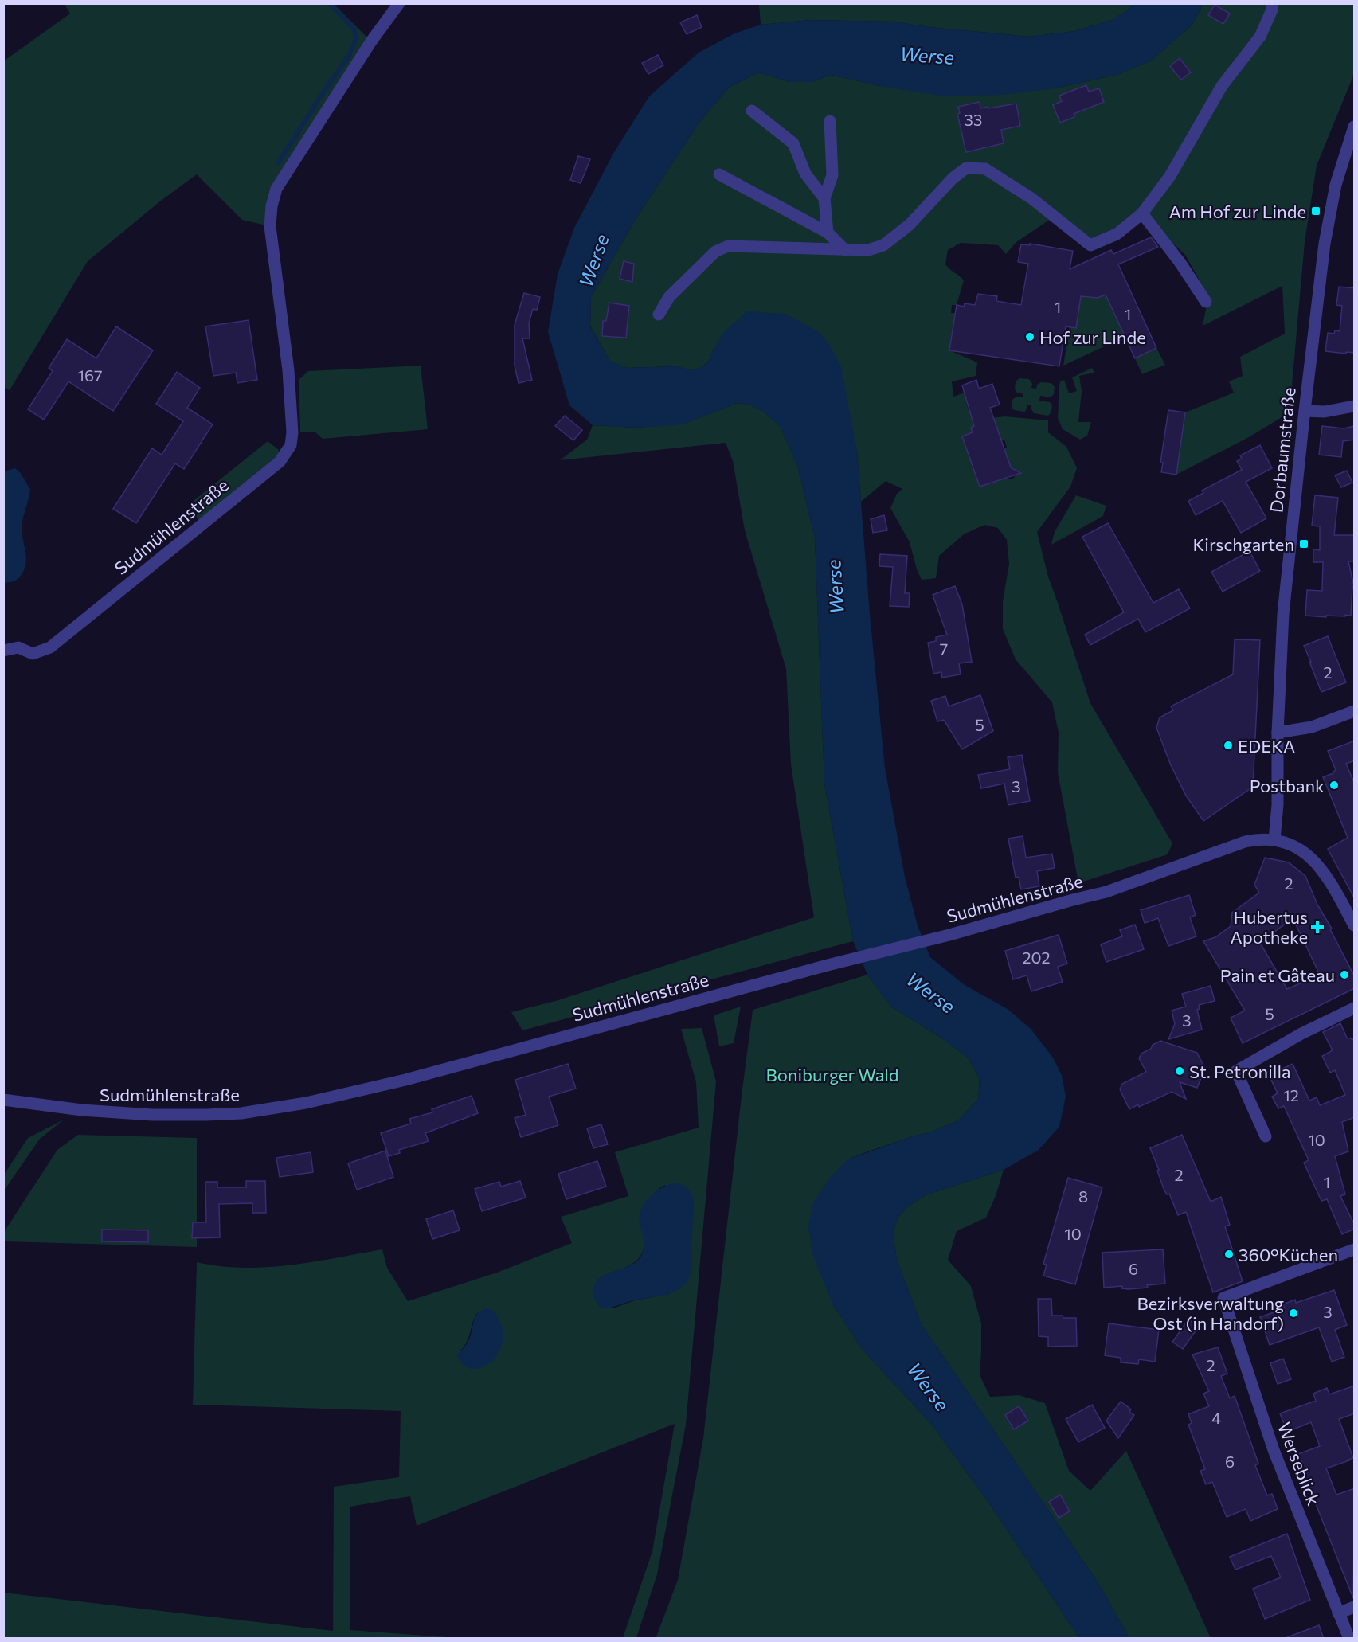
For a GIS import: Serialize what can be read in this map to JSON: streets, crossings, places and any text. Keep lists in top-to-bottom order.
{
  "streets": {
    "street": ["Dorbaumstraße", "Sudmühlenstraße", "Werseblick"]
  },
  "crossings": [
    ["Dorbaumstraße", "Sudmühlenstraße"]
  ],
  "water": ["Werse"],
  "parks": ["Boniburger Wald"],
  "places": {
    "transit": ["Am Hof zur Linde", "Kirschgarten"],
    "other": [
      "Hof zur Linde",
      "EDEKA",
      "Postbank",
      "Pain et Gâteau",
      "St. Petronilla",
      "360°Küchen",
      "Bezirksverwaltung Ost (in Handorf)"
    ],
    "health": ["Hubertus Apotheke"]
  },
  "house_numbers": [
    "33",
    "1",
    "1",
    "167",
    "7",
    "2",
    "5",
    "3",
    "2",
    "202",
    "5",
    "3",
    "12",
    "10",
    "2",
    "1",
    "8",
    "10",
    "6",
    "3",
    "2",
    "4",
    "6"
  ]
}
